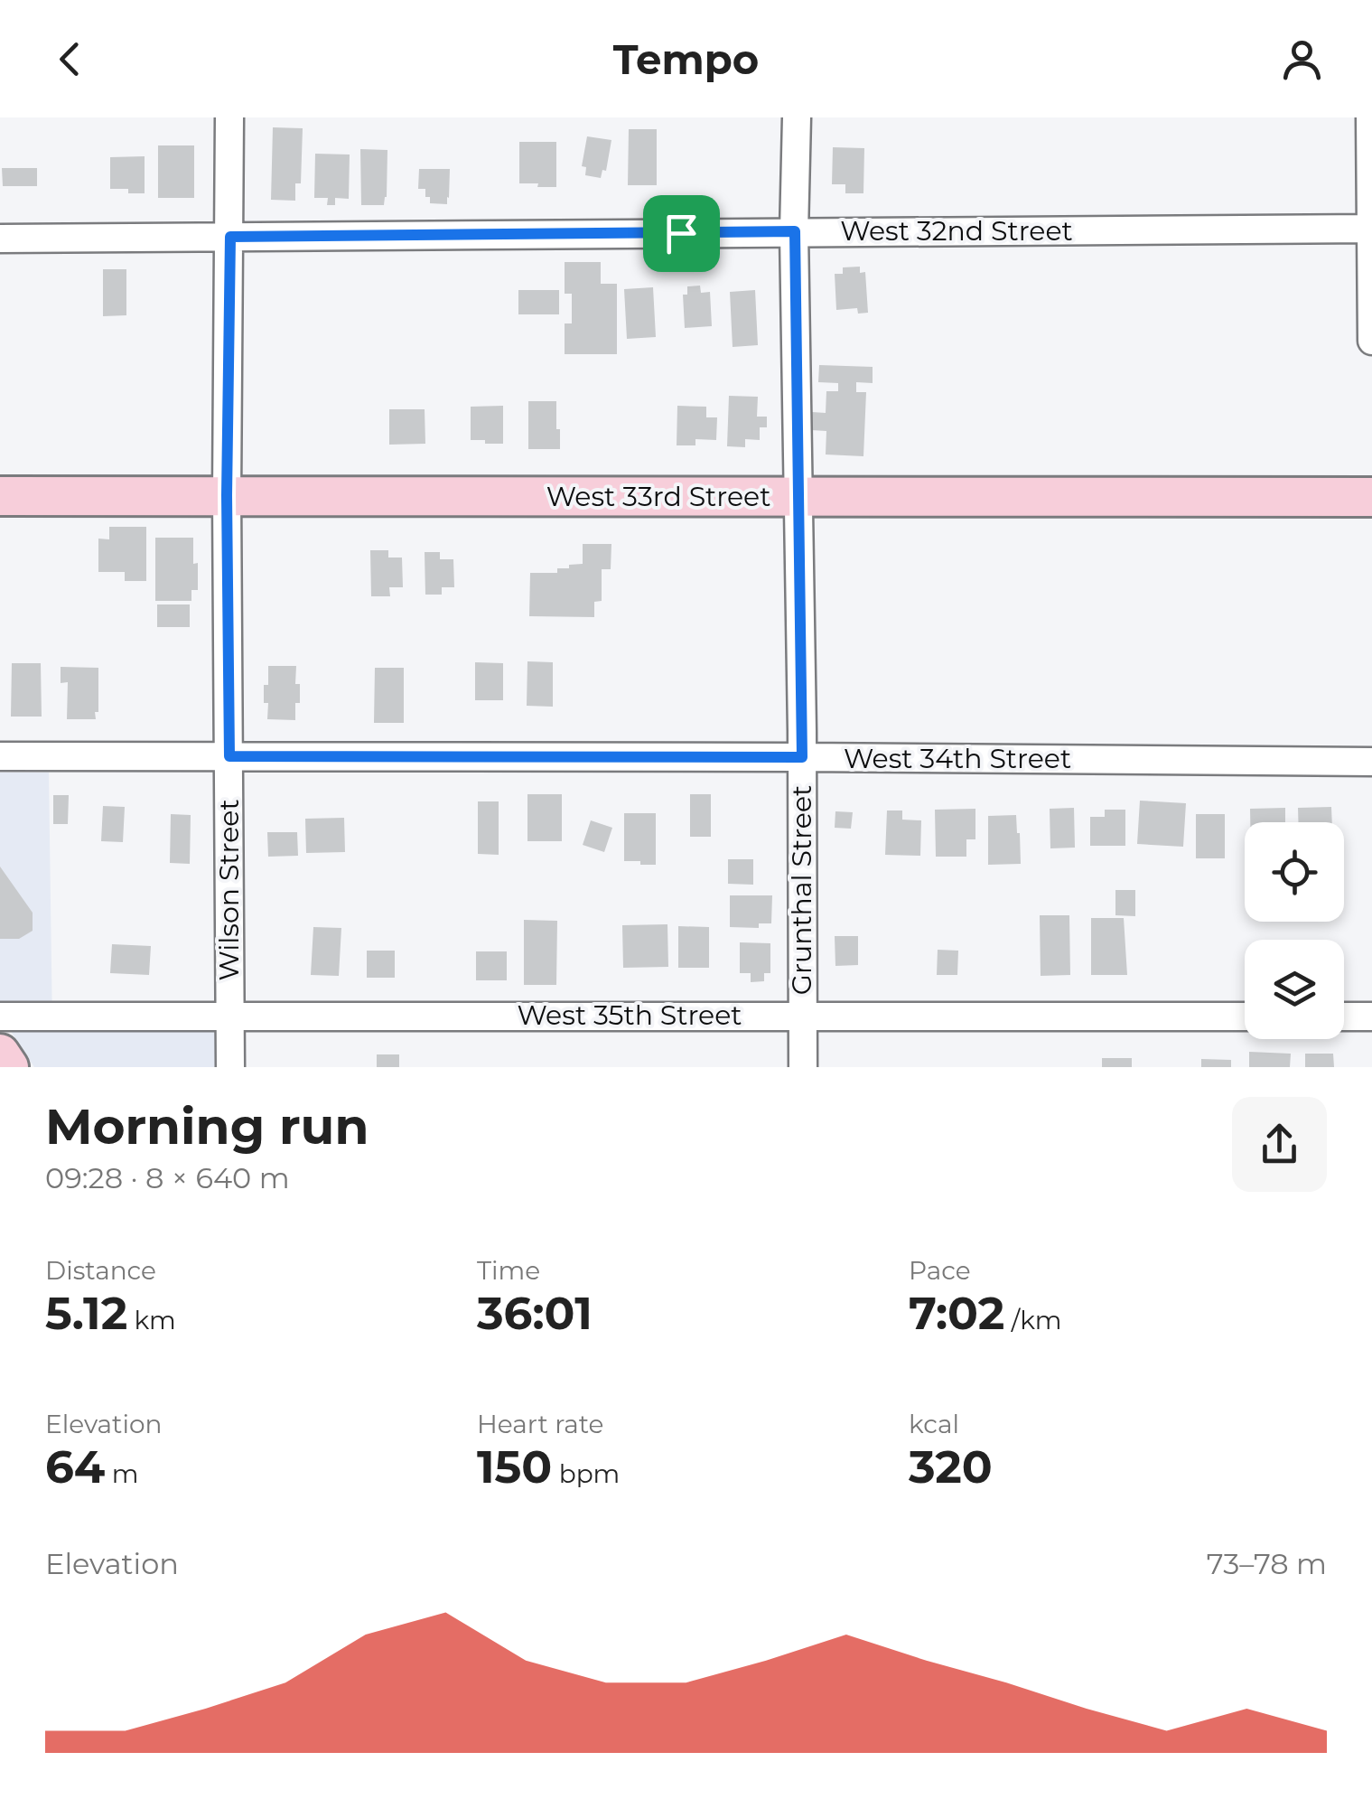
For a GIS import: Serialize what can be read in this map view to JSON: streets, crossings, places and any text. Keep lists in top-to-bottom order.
{
  "streets": {
    "street": [
      "West 32nd Street",
      "West 33rd Street",
      "West 34th Street",
      "Wilson Street",
      "Grunthal Street",
      "West 35th Street"
    ]
  },
  "crossings": [
    ["West 32nd Street", "Wilson Street"],
    ["West 32nd Street", "Grunthal Street"],
    ["West 33rd Street", "Wilson Street"],
    ["West 33rd Street", "Grunthal Street"],
    ["West 34th Street", "Wilson Street"],
    ["West 34th Street", "Grunthal Street"],
    ["Wilson Street", "West 35th Street"],
    ["Grunthal Street", "West 35th Street"]
  ],
  "page": {
    "header": "Tempo",
    "heading": ["Morning run", "09:28 · 8 × 640 m"],
    "stats": [
      ["Distance", "5.12 km"],
      ["Time", "36:01"],
      ["Pace", "7:02 /km"],
      ["Elevation", "64 m"],
      ["Heart rate", "150 bpm"],
      ["kcal", "320"]
    ],
    "chart": ["Elevation", "73–78 m"]
  }
}
